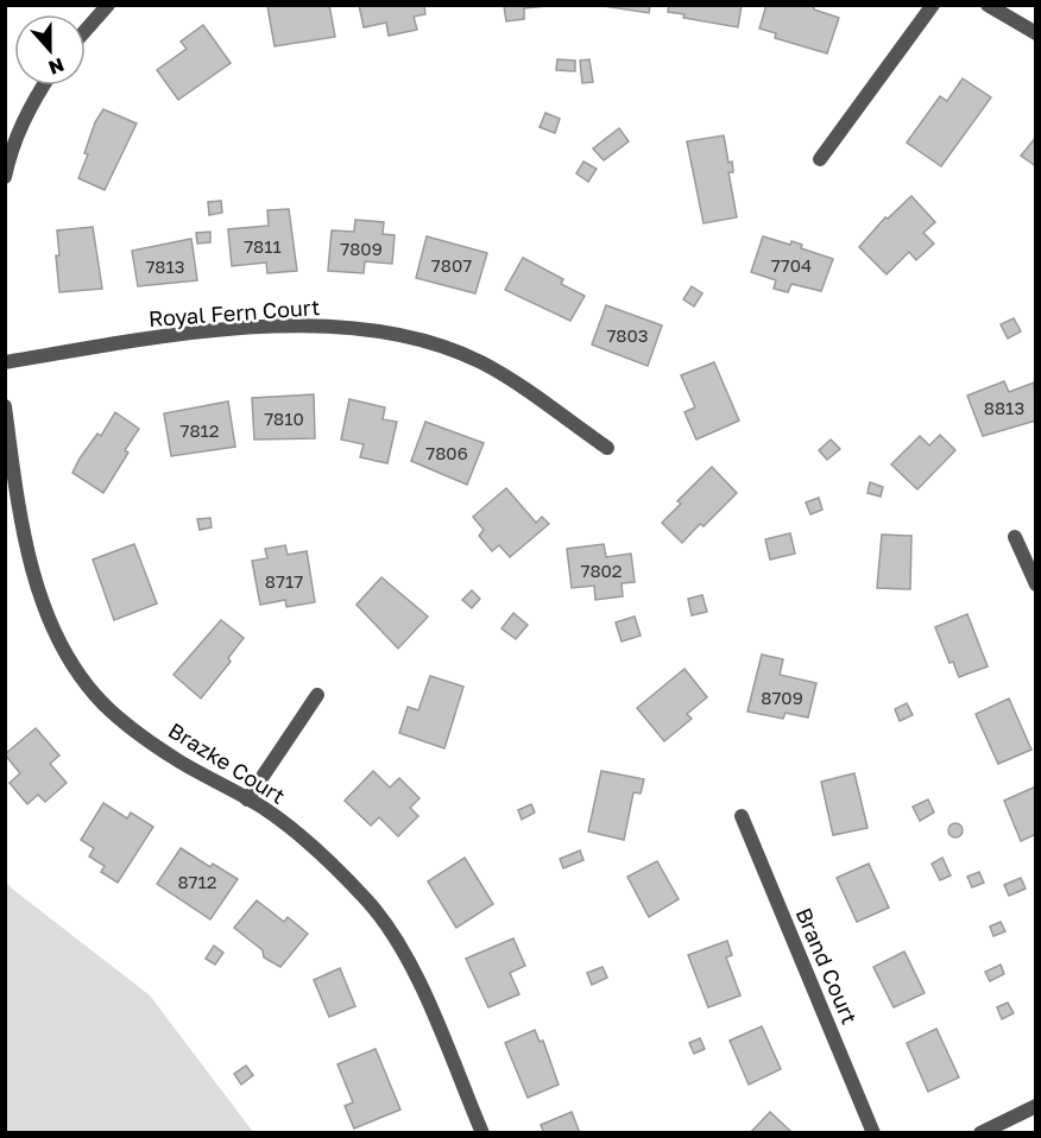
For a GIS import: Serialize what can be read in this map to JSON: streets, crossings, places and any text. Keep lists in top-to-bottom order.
{
  "streets": {
    "street": ["Royal Fern Court", "Brazke Court", "Brand Court"]
  },
  "house_numbers": [
    "7811",
    "7809",
    "7807",
    "7704",
    "7813",
    "7803",
    "8813",
    "7810",
    "7812",
    "7806",
    "7802",
    "8717",
    "8709",
    "8712"
  ],
  "north": "bottom"
}
